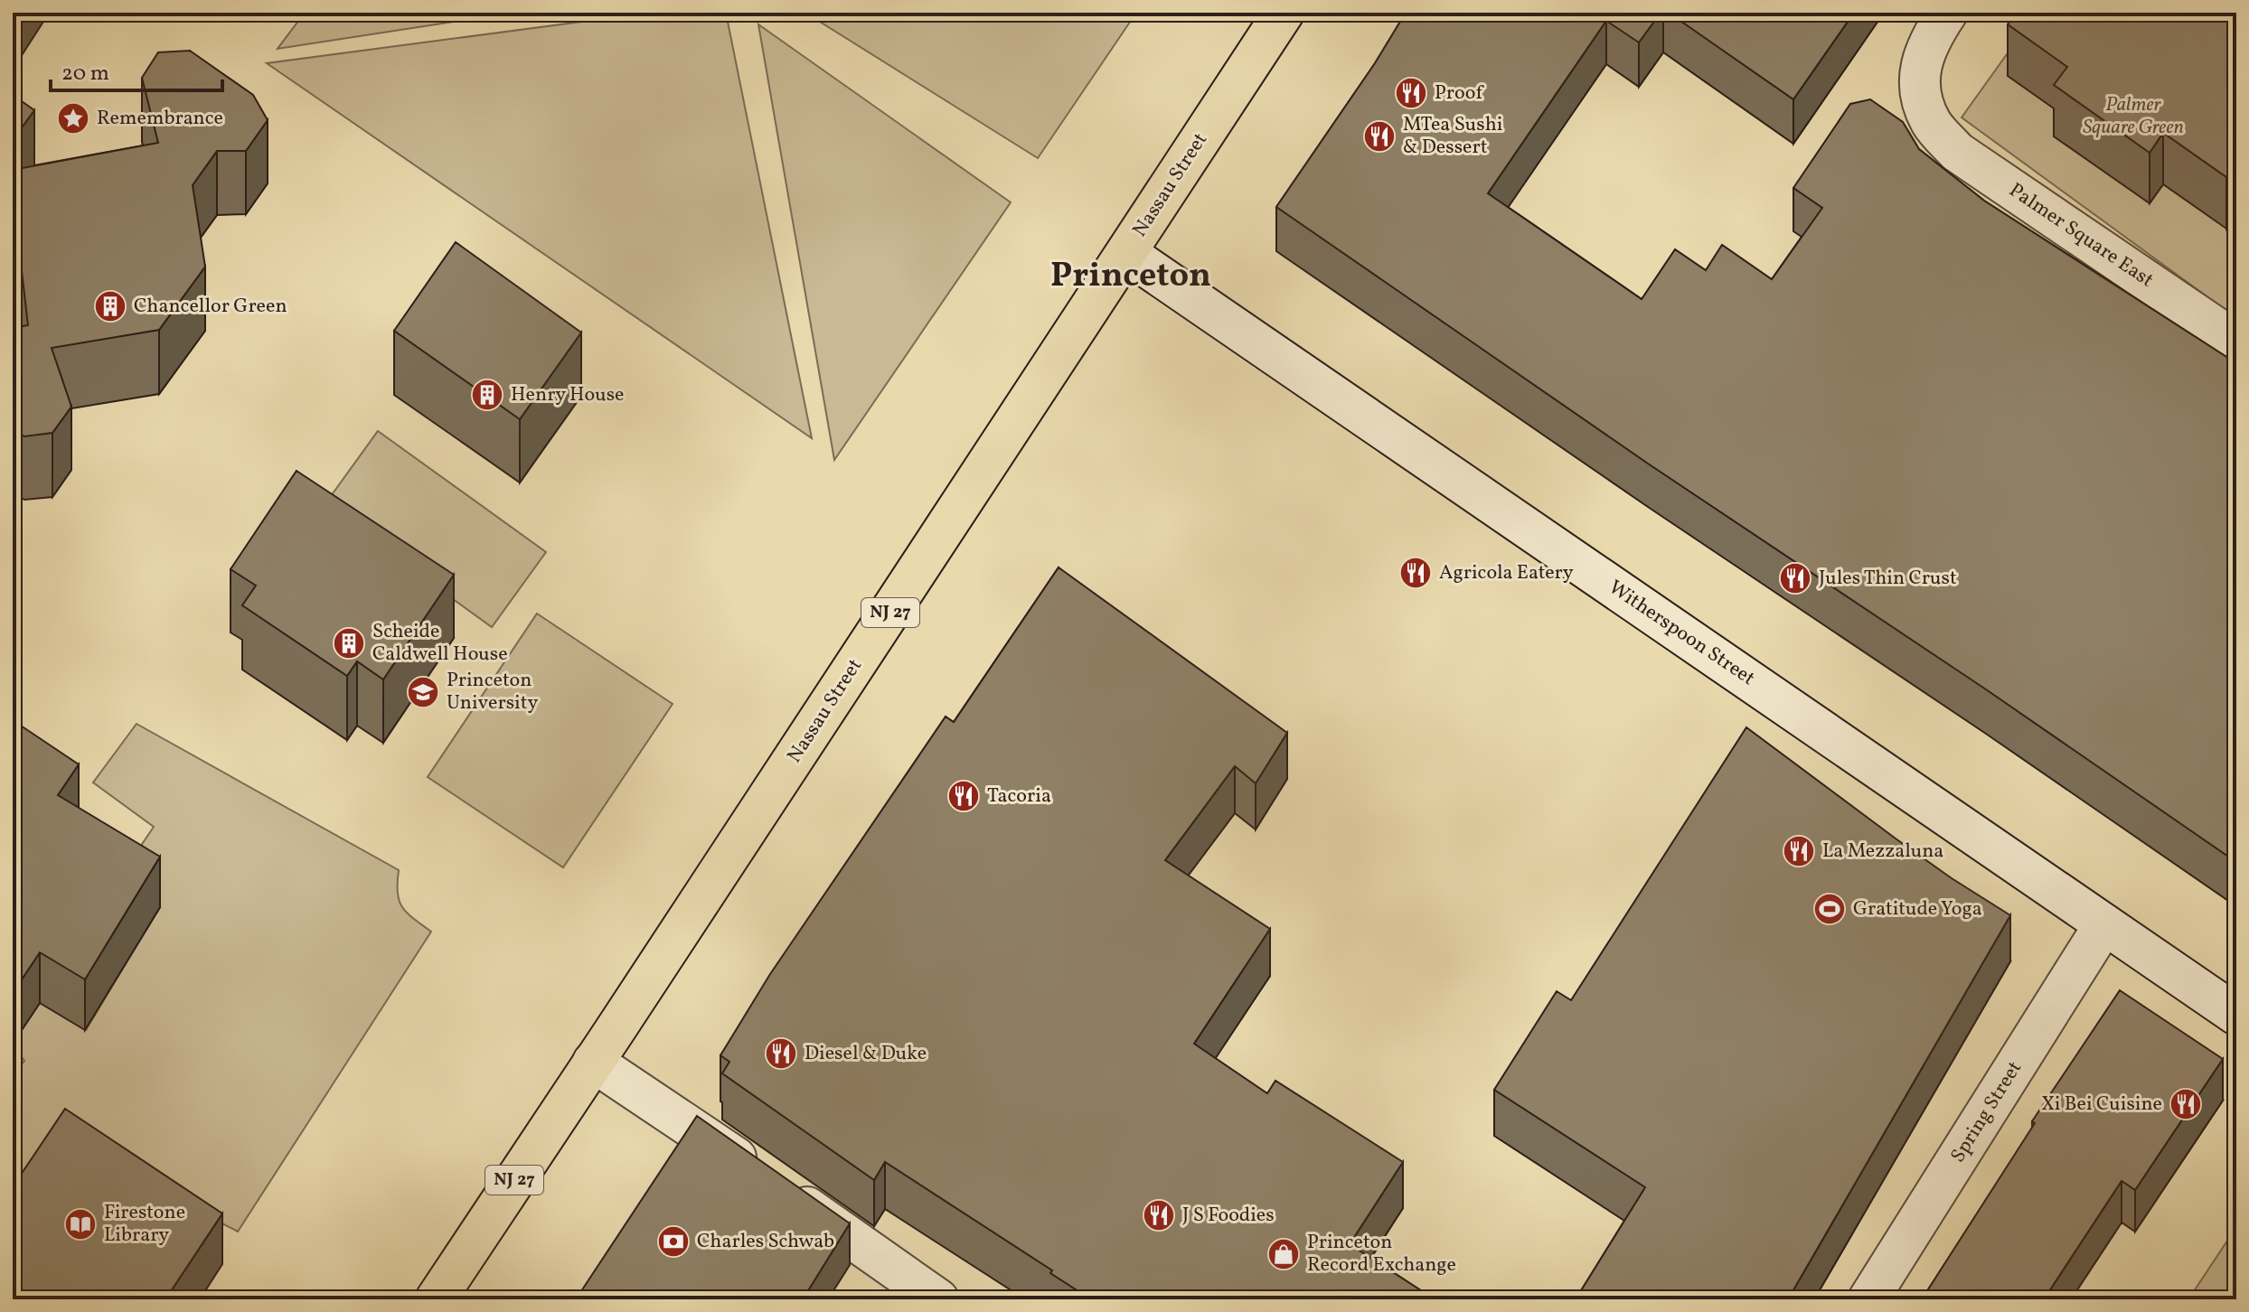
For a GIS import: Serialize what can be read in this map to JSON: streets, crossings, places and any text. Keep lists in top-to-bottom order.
{
  "streets": {
    "main road": ["Nassau Street", "NJ 27"],
    "street": ["Palmer Square East", "Witherspoon Street", "Spring Street"]
  },
  "crossings": [
    ["Nassau Street", "Witherspoon Street"],
    ["Witherspoon Street", "Spring Street"]
  ],
  "districts": ["Princeton"],
  "parks": ["Palmer Square Green"],
  "places": {
    "restaurant": [
      "Proof",
      "MTea Sushi & Dessert",
      "Agricola Eatery",
      "Jules Thin Crust",
      "Tacoria",
      "La Mezzaluna",
      "Diesel & Duke",
      "Xi Bei Cuisine",
      "J S Foodies"
    ],
    "place": ["Remembrance"],
    "building": ["Chancellor Green", "Henry House", "Scheide Caldwell House"],
    "school or university": ["Princeton University"],
    "sports": ["Gratitude Yoga"],
    "library": ["Firestone Library"],
    "bank": ["Charles Schwab"],
    "shop": ["Princeton Record Exchange"]
  },
  "scale_bar": "20 m"
}
